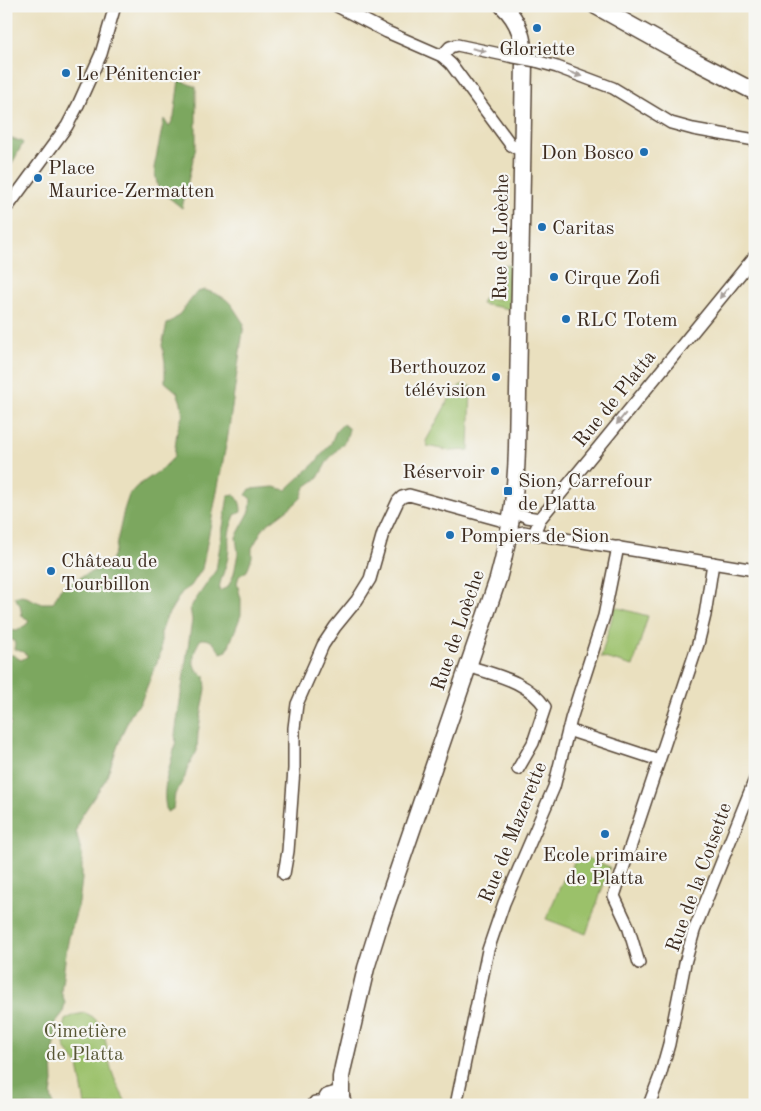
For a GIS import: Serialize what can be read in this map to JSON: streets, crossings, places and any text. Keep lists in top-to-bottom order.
{
  "streets": {
    "street": [
      "Rue de Loèche",
      "Rue de Platta",
      "Rue de Mazerette",
      "Rue de la Cotsette"
    ]
  },
  "one_way": ["Rue de Platta"],
  "parks": ["Cimetière de Platta"],
  "places": {
    "other": [
      "Gloriette",
      "Le Pénitencier",
      "Don Bosco",
      "Place Maurice-Zermatten",
      "Caritas",
      "Cirque Zofi",
      "RLC Totem",
      "Berthouzoz télévision",
      "Réservoir",
      "Pompiers de Sion",
      "Château de Tourbillon",
      "Ecole primaire de Platta"
    ],
    "transit": ["Sion, Carrefour de Platta"]
  }
}
